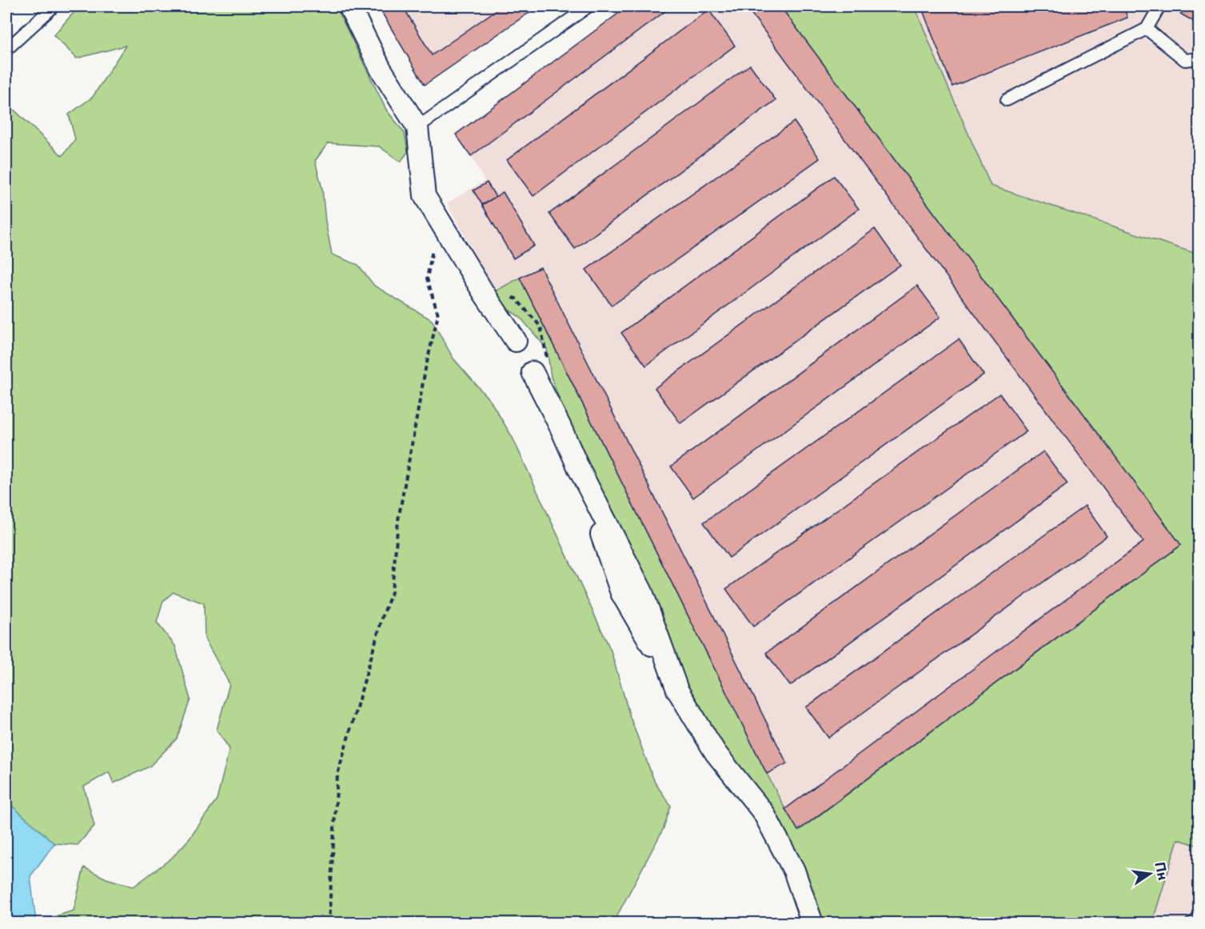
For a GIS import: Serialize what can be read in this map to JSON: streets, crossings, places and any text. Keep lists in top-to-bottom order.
{
  "north": "right"
}
